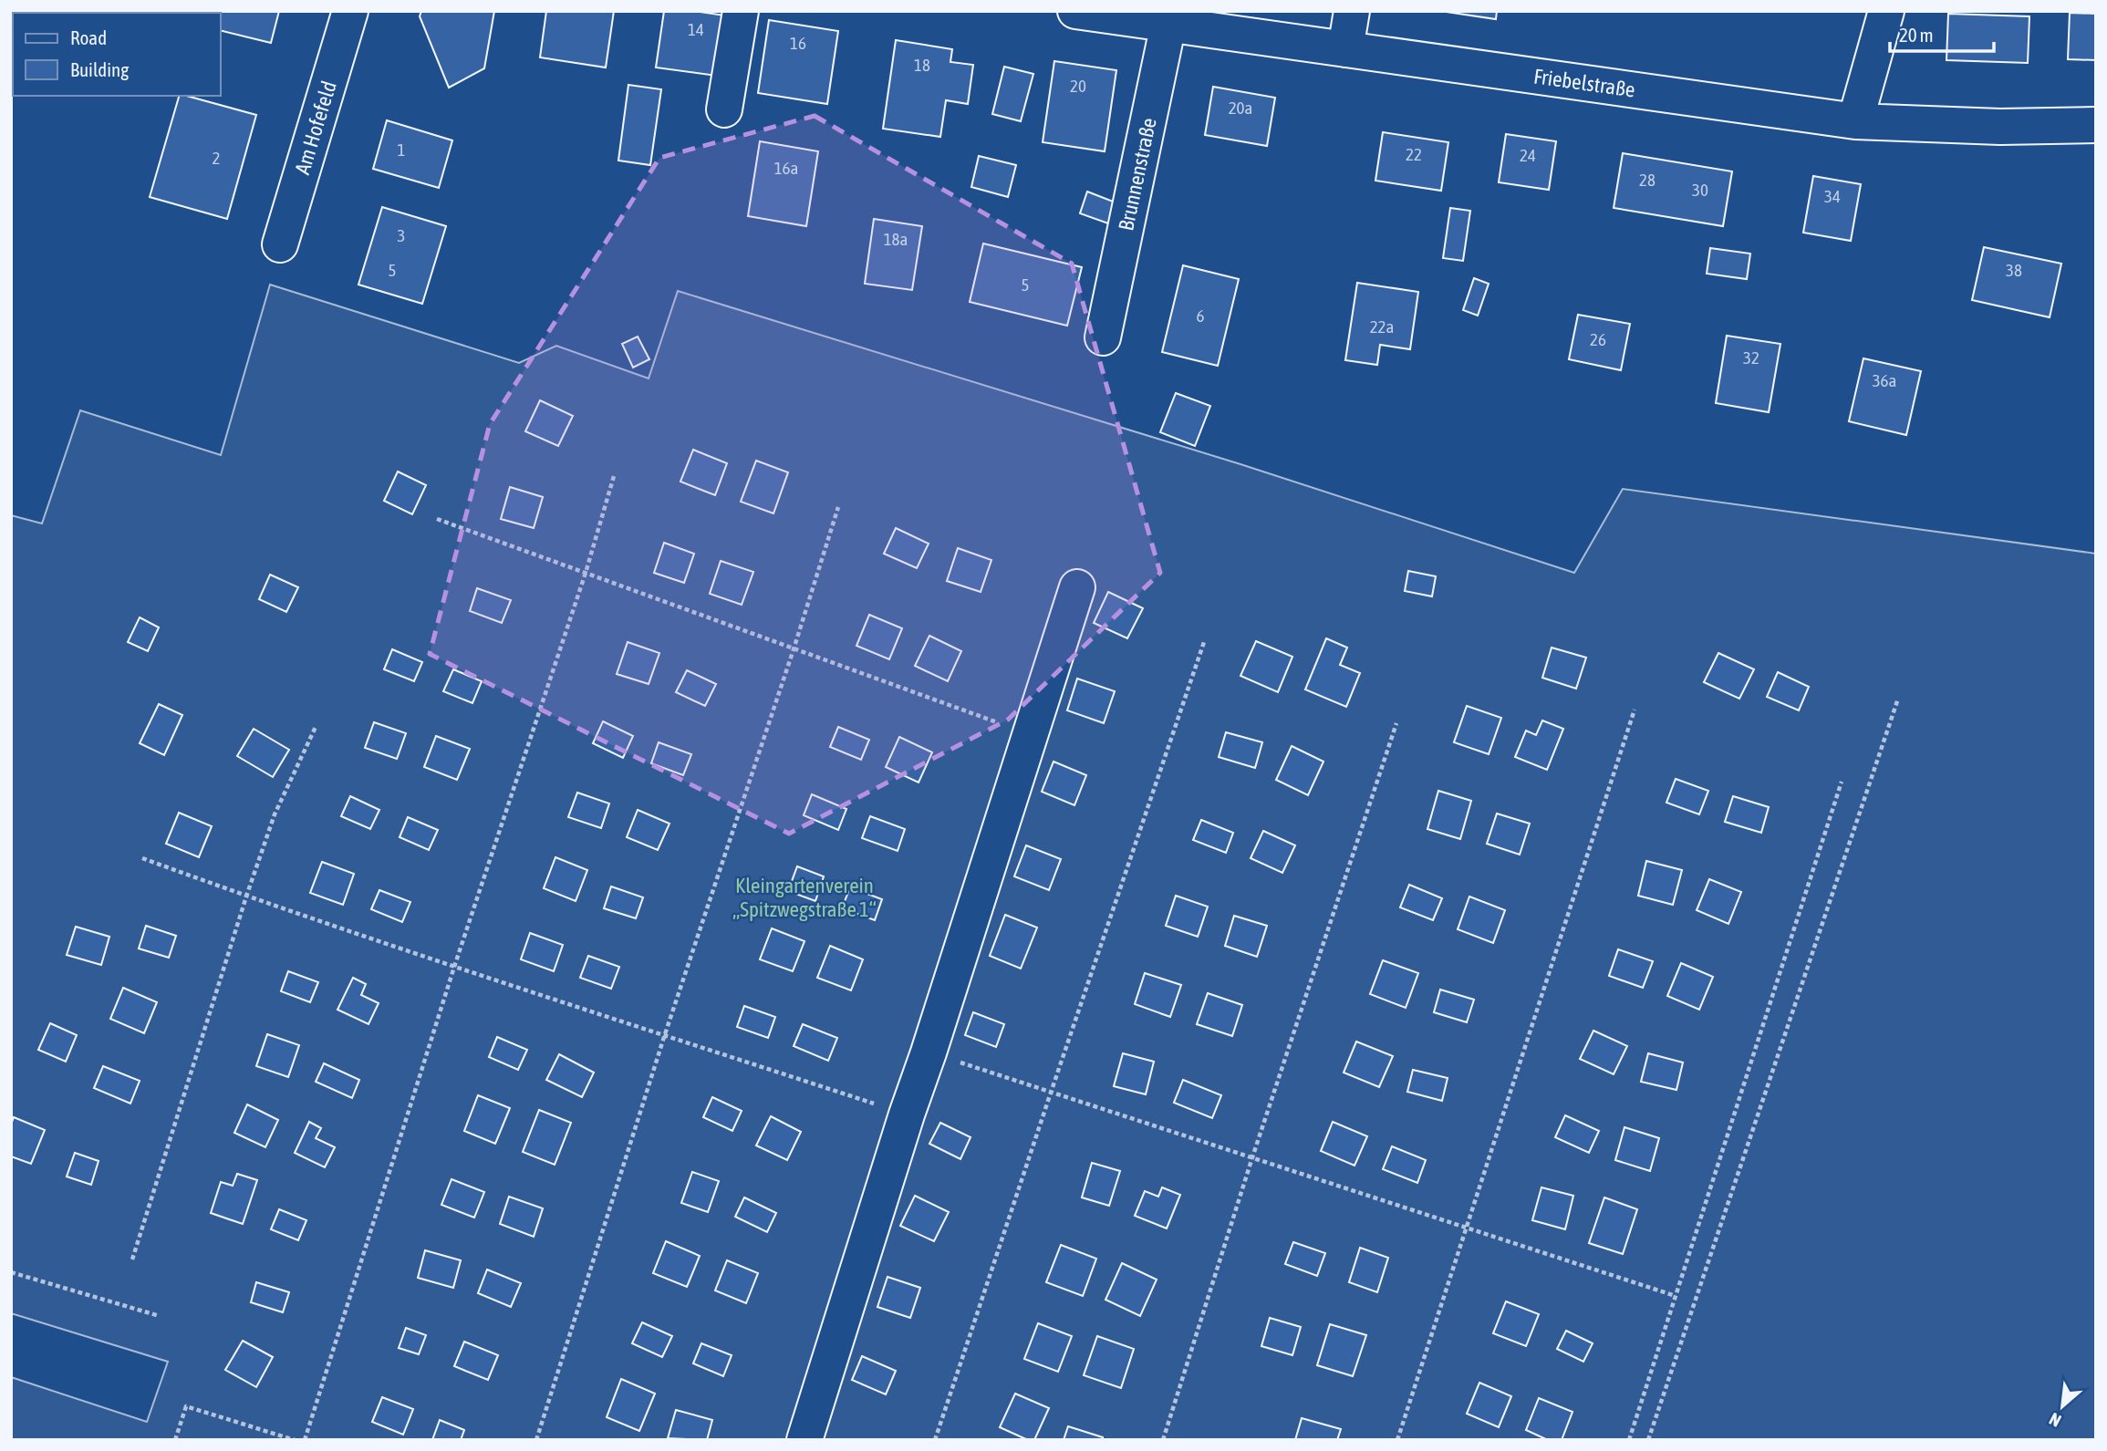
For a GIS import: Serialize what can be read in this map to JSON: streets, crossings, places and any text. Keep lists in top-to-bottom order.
{
  "streets": {
    "street": ["Friebelstraße", "Am Hofefeld", "Brunnenstraße"]
  },
  "crossings": [
    ["Friebelstraße", "Brunnenstraße"]
  ],
  "parks": ["Kleingartenverein „Spitzwegstraße 1“"],
  "house_numbers": [
    "14",
    "16",
    "18",
    "20",
    "20a",
    "1",
    "22",
    "24",
    "2",
    "16a",
    "28",
    "30",
    "34",
    "3",
    "18a",
    "5",
    "38",
    "5",
    "6",
    "22a",
    "26",
    "32",
    "36a"
  ],
  "legend": ["Road", "Building"],
  "scale_bar": "20 m",
  "north": "bottom left"
}
